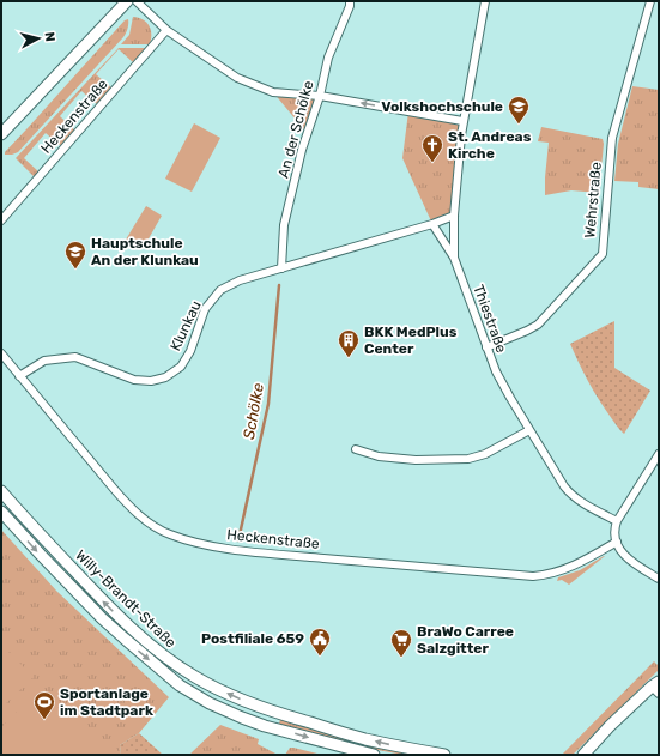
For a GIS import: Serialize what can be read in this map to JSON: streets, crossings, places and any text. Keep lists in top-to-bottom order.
{
  "streets": {
    "street": [
      "Heckenstraße",
      "An der Schölke",
      "Wehrstraße",
      "Thiestraße",
      "Klunkau",
      "Willy-Brandt-Straße"
    ]
  },
  "crossings": [
    ["Heckenstraße", "Klunkau"],
    ["An der Schölke", "Klunkau"],
    ["Wehrstraße", "Thiestraße"],
    ["Thiestraße", "Klunkau"]
  ],
  "water": ["Schölke"],
  "places": {
    "school or university": ["Volkshochschule", "Hauptschule An der Klunkau"],
    "church": ["St. Andreas Kirche"],
    "building": ["BKK MedPlus Center"],
    "public building": ["Postfiliale 659"],
    "supermarket": ["BraWo Carree Salzgitter"],
    "sports": ["Sportanlage im Stadtpark"]
  },
  "north": "right"
}
